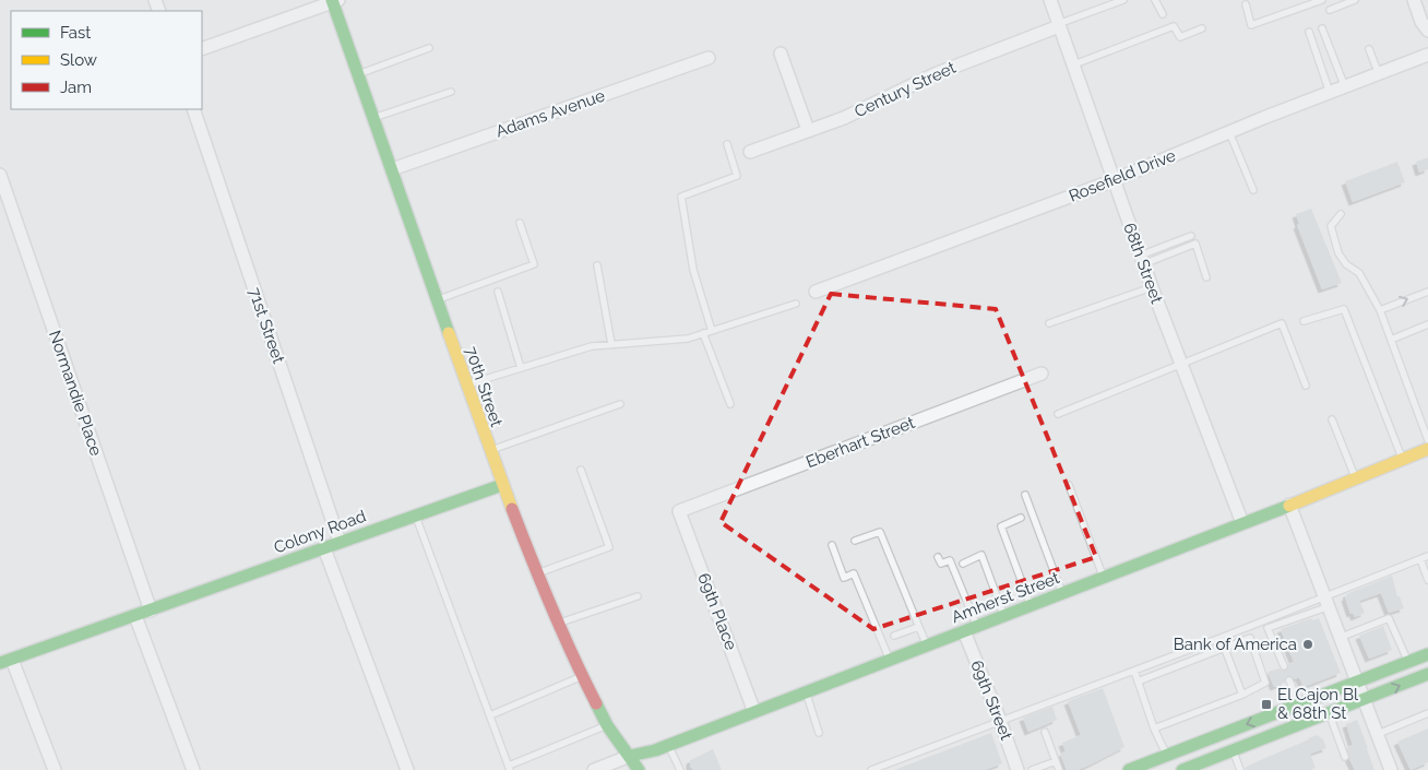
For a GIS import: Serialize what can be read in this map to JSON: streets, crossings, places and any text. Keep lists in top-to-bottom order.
{
  "streets": {
    "main road": ["70th Street", "Colony Road", "Amherst Street"],
    "street": [
      "Century Street",
      "Adams Avenue",
      "Rosefield Drive",
      "68th Street",
      "71st Street",
      "Normandie Place",
      "Eberhart Street",
      "69th Place",
      "69th Street"
    ]
  },
  "crossings": [
    ["Century Street", "68th Street"],
    ["Adams Avenue", "70th Street"],
    ["Rosefield Drive", "68th Street"],
    ["68th Street", "Amherst Street"],
    ["71st Street", "Colony Road"],
    ["70th Street", "Colony Road"],
    ["70th Street", "Amherst Street"],
    ["Normandie Place", "Colony Road"],
    ["Eberhart Street", "69th Place"],
    ["Amherst Street", "69th Place"],
    ["Amherst Street", "69th Street"]
  ],
  "places": {
    "other": ["Bank of America"],
    "transit": ["El Cajon Bl & 68th St"]
  },
  "legend": ["Fast", "Slow", "Jam"]
}
